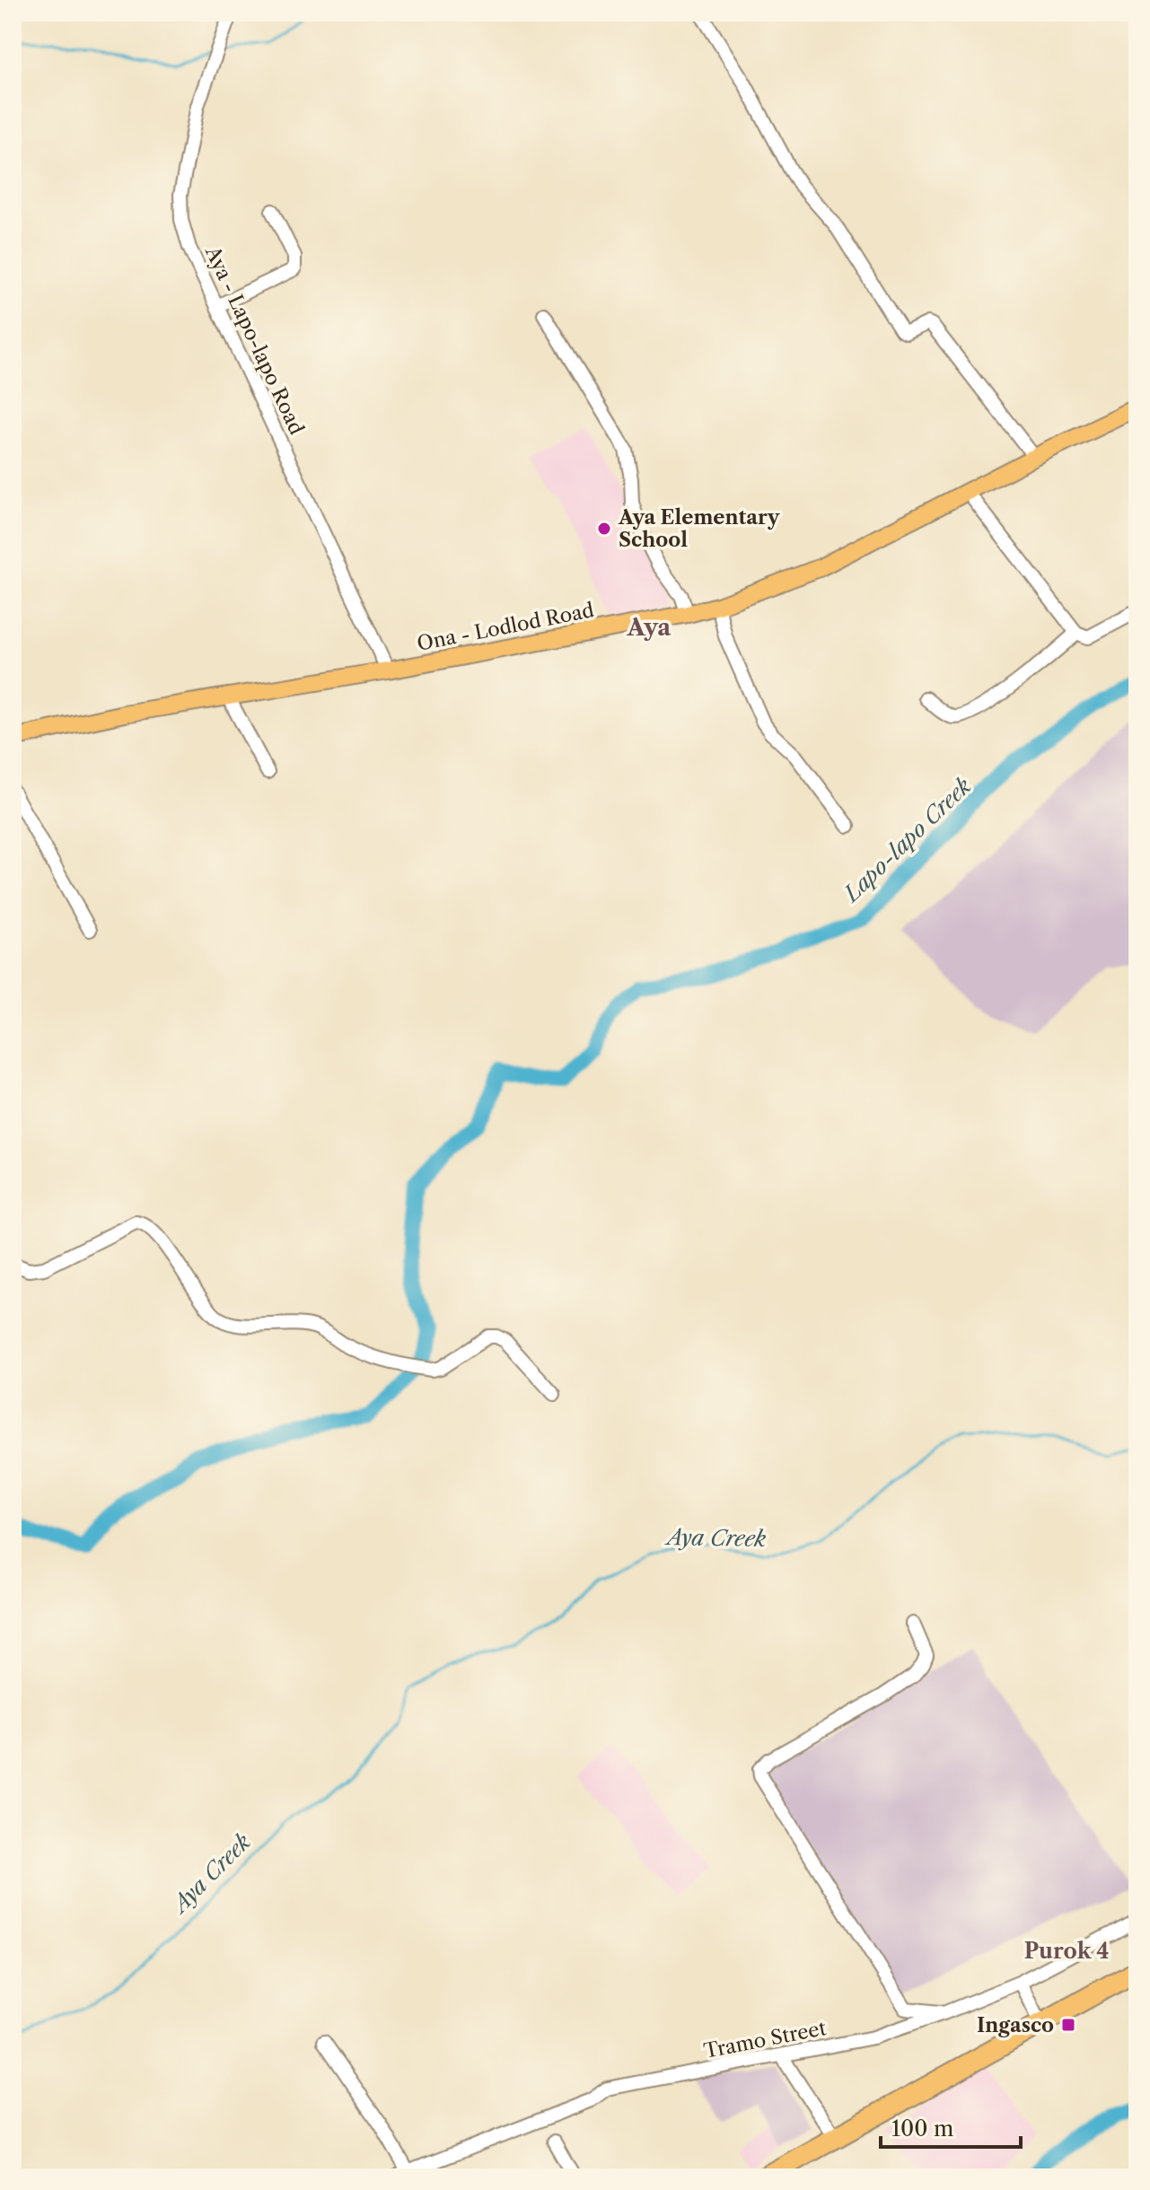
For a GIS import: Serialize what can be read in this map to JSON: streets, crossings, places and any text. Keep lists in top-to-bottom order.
{
  "streets": {
    "main road": ["Ona - Lodlod Road"],
    "street": ["Aya - Lapo-lapo Road", "Tramo Street"]
  },
  "crossings": [
    ["Aya - Lapo-lapo Road", "Ona - Lodlod Road"]
  ],
  "districts": ["Aya", "Purok 4"],
  "water": ["Lapo-lapo Creek", "Aya Creek"],
  "places": {
    "other": ["Aya Elementary School"],
    "transit": ["Ingasco"]
  },
  "scale_bar": "100 m"
}
